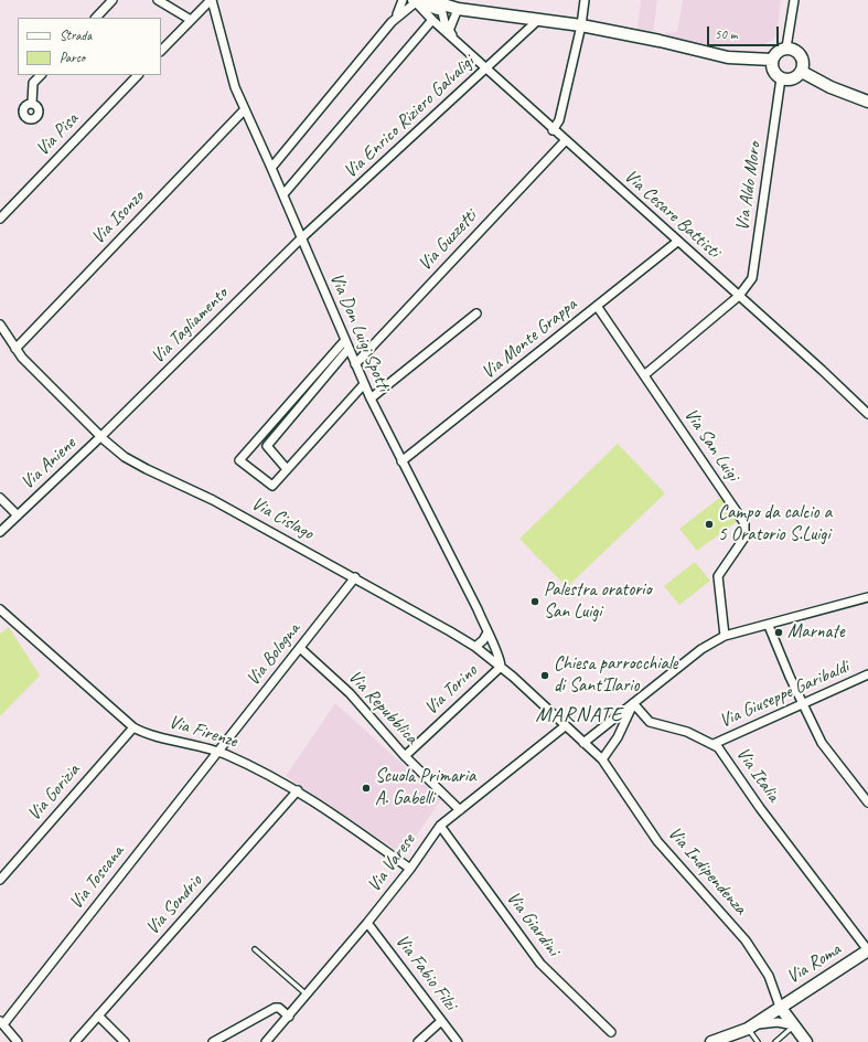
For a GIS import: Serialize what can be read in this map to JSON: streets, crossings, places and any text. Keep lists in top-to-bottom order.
{
  "streets": {
    "street": [
      "Via Enrico Riziero Galvaligi",
      "Via Pisa",
      "Via Aldo Moro",
      "Via Cesare Battisti",
      "Via Isonzo",
      "Via Guzzetti",
      "Via Tagliamento",
      "Via Don Luigi Spotti",
      "Via Monte Grappa",
      "Via San Luigi",
      "Via Aniene",
      "Via Cislago",
      "Via Bologna",
      "Via Torino",
      "Via Giuseppe Garibaldi",
      "Via Repubblica",
      "Via Firenze",
      "Via Italia",
      "Via Gorizia",
      "Via Varese",
      "Via Indipendenza",
      "Via Toscana",
      "Via Sondrio",
      "Via Giardini",
      "Via Roma",
      "Via Fabio Filzi"
    ]
  },
  "crossings": [
    ["Via Enrico Riziero Galvaligi", "Via Cesare Battisti"],
    ["Via Enrico Riziero Galvaligi", "Via Tagliamento"],
    ["Via Enrico Riziero Galvaligi", "Via Don Luigi Spotti"],
    ["Via Aldo Moro", "Via Cesare Battisti"],
    ["Via Aldo Moro", "Via San Luigi"],
    ["Via Cesare Battisti", "Via Guzzetti"],
    ["Via Cesare Battisti", "Via Monte Grappa"],
    ["Via Isonzo", "Via Don Luigi Spotti"],
    ["Via Isonzo", "Via Cislago"],
    ["Via Guzzetti", "Via Don Luigi Spotti"],
    ["Via Tagliamento", "Via Don Luigi Spotti"],
    ["Via Tagliamento", "Via Aniene"],
    ["Via Tagliamento", "Via Cislago"],
    ["Via Don Luigi Spotti", "Via Monte Grappa"],
    ["Via Don Luigi Spotti", "Via Cislago"],
    ["Via Don Luigi Spotti", "Via Torino"],
    ["Via Monte Grappa", "Via San Luigi"],
    ["Via Aniene", "Via Cislago"],
    ["Via Cislago", "Via Bologna"],
    ["Via Cislago", "Via Torino"],
    ["Via Cislago", "Via Varese"],
    ["Via Cislago", "Via Indipendenza"],
    ["Via Bologna", "Via Repubblica"],
    ["Via Bologna", "Via Firenze"],
    ["Via Bologna", "Via Toscana"],
    ["Via Torino", "Via Repubblica"],
    ["Via Giuseppe Garibaldi", "Via Italia"],
    ["Via Repubblica", "Via Varese"],
    ["Via Firenze", "Via Gorizia"],
    ["Via Firenze", "Via Varese"],
    ["Via Firenze", "Via Toscana"],
    ["Via Firenze", "Via Sondrio"],
    ["Via Italia", "Via Roma"],
    ["Via Varese", "Via Giardini"],
    ["Via Varese", "Via Fabio Filzi"],
    ["Via Indipendenza", "Via Roma"]
  ],
  "districts": ["MARNATE"],
  "places": [
    "Campo da calcio a 5 Oratorio S.Luigi",
    "Palestra oratorio San Luigi",
    "Marnate",
    "Chiesa parrocchiale di Sant'Ilario",
    "Scuola Primaria A. Gabelli"
  ],
  "legend": ["Strada", "Parco"],
  "scale_bar": "50 m"
}
